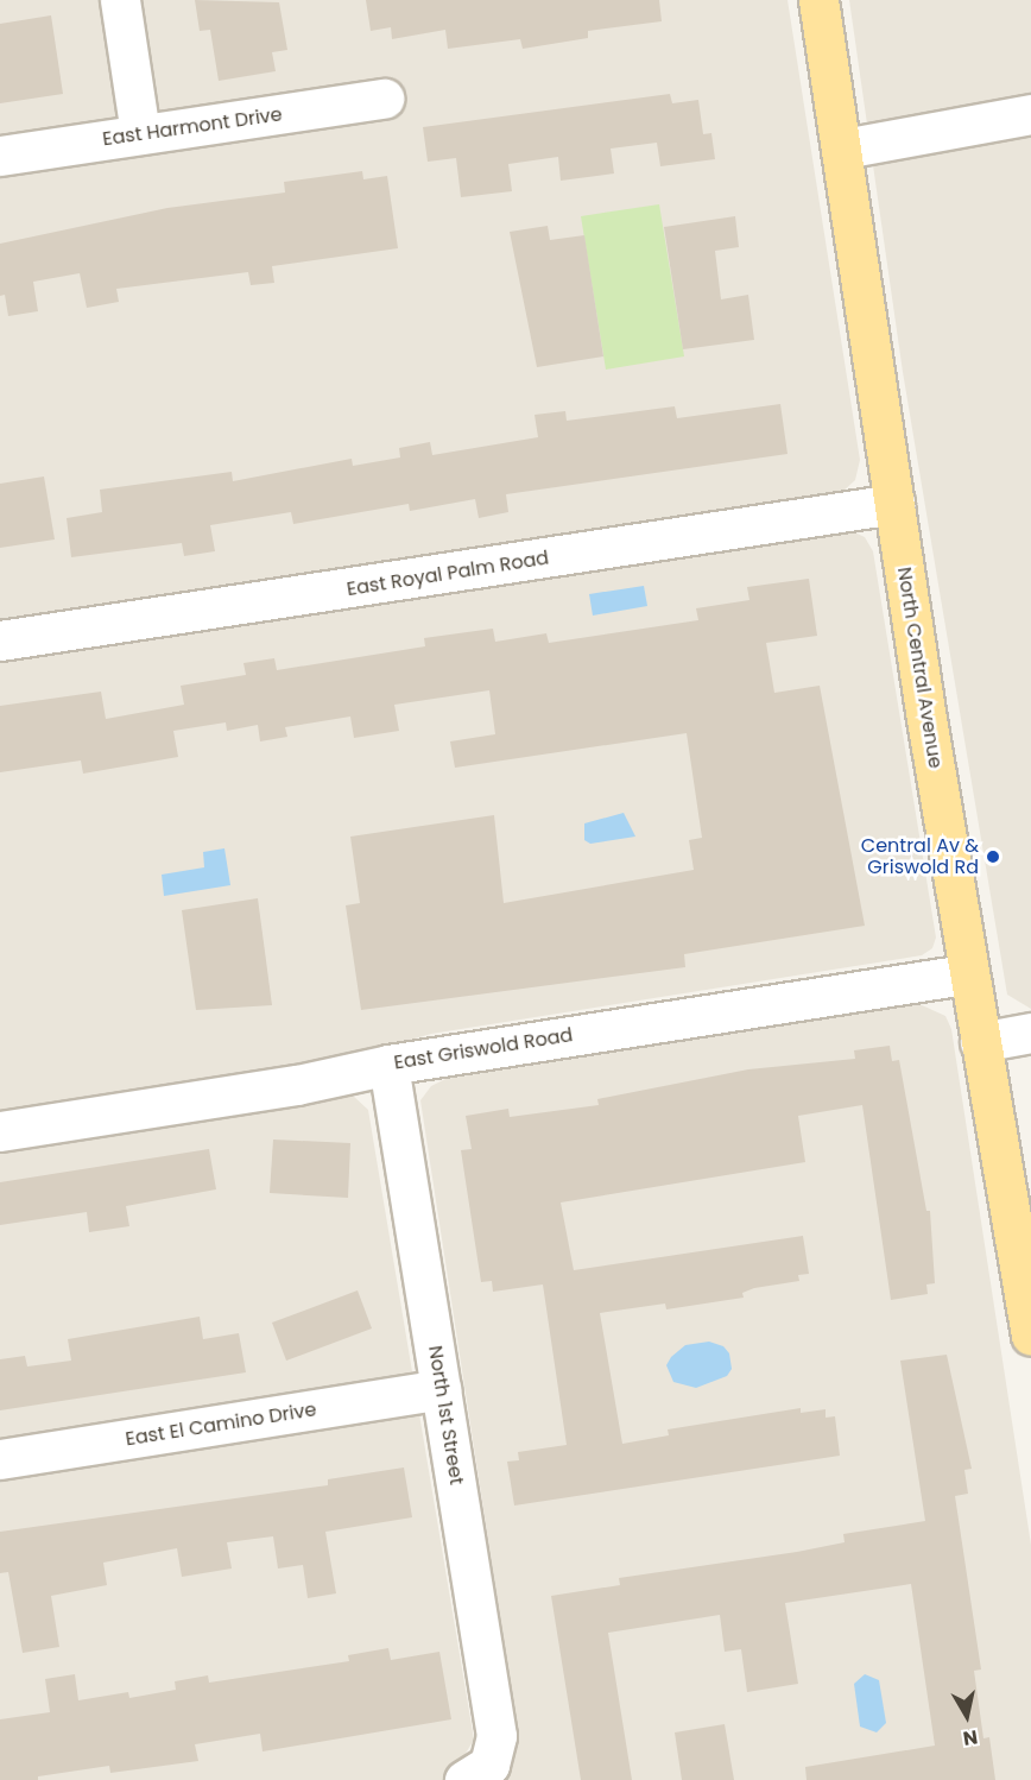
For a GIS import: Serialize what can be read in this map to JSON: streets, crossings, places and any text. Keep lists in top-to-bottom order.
{
  "streets": {
    "main road": ["North Central Avenue"],
    "street": [
      "East Harmont Drive",
      "East Royal Palm Road",
      "East Griswold Road",
      "North 1st Street",
      "East El Camino Drive"
    ]
  },
  "crossings": [
    ["East Royal Palm Road", "North Central Avenue"],
    ["North Central Avenue", "East Griswold Road"],
    ["East Griswold Road", "North 1st Street"],
    ["North 1st Street", "East El Camino Drive"]
  ],
  "places": ["Central Av & Griswold Rd"],
  "north": "bottom"
}
